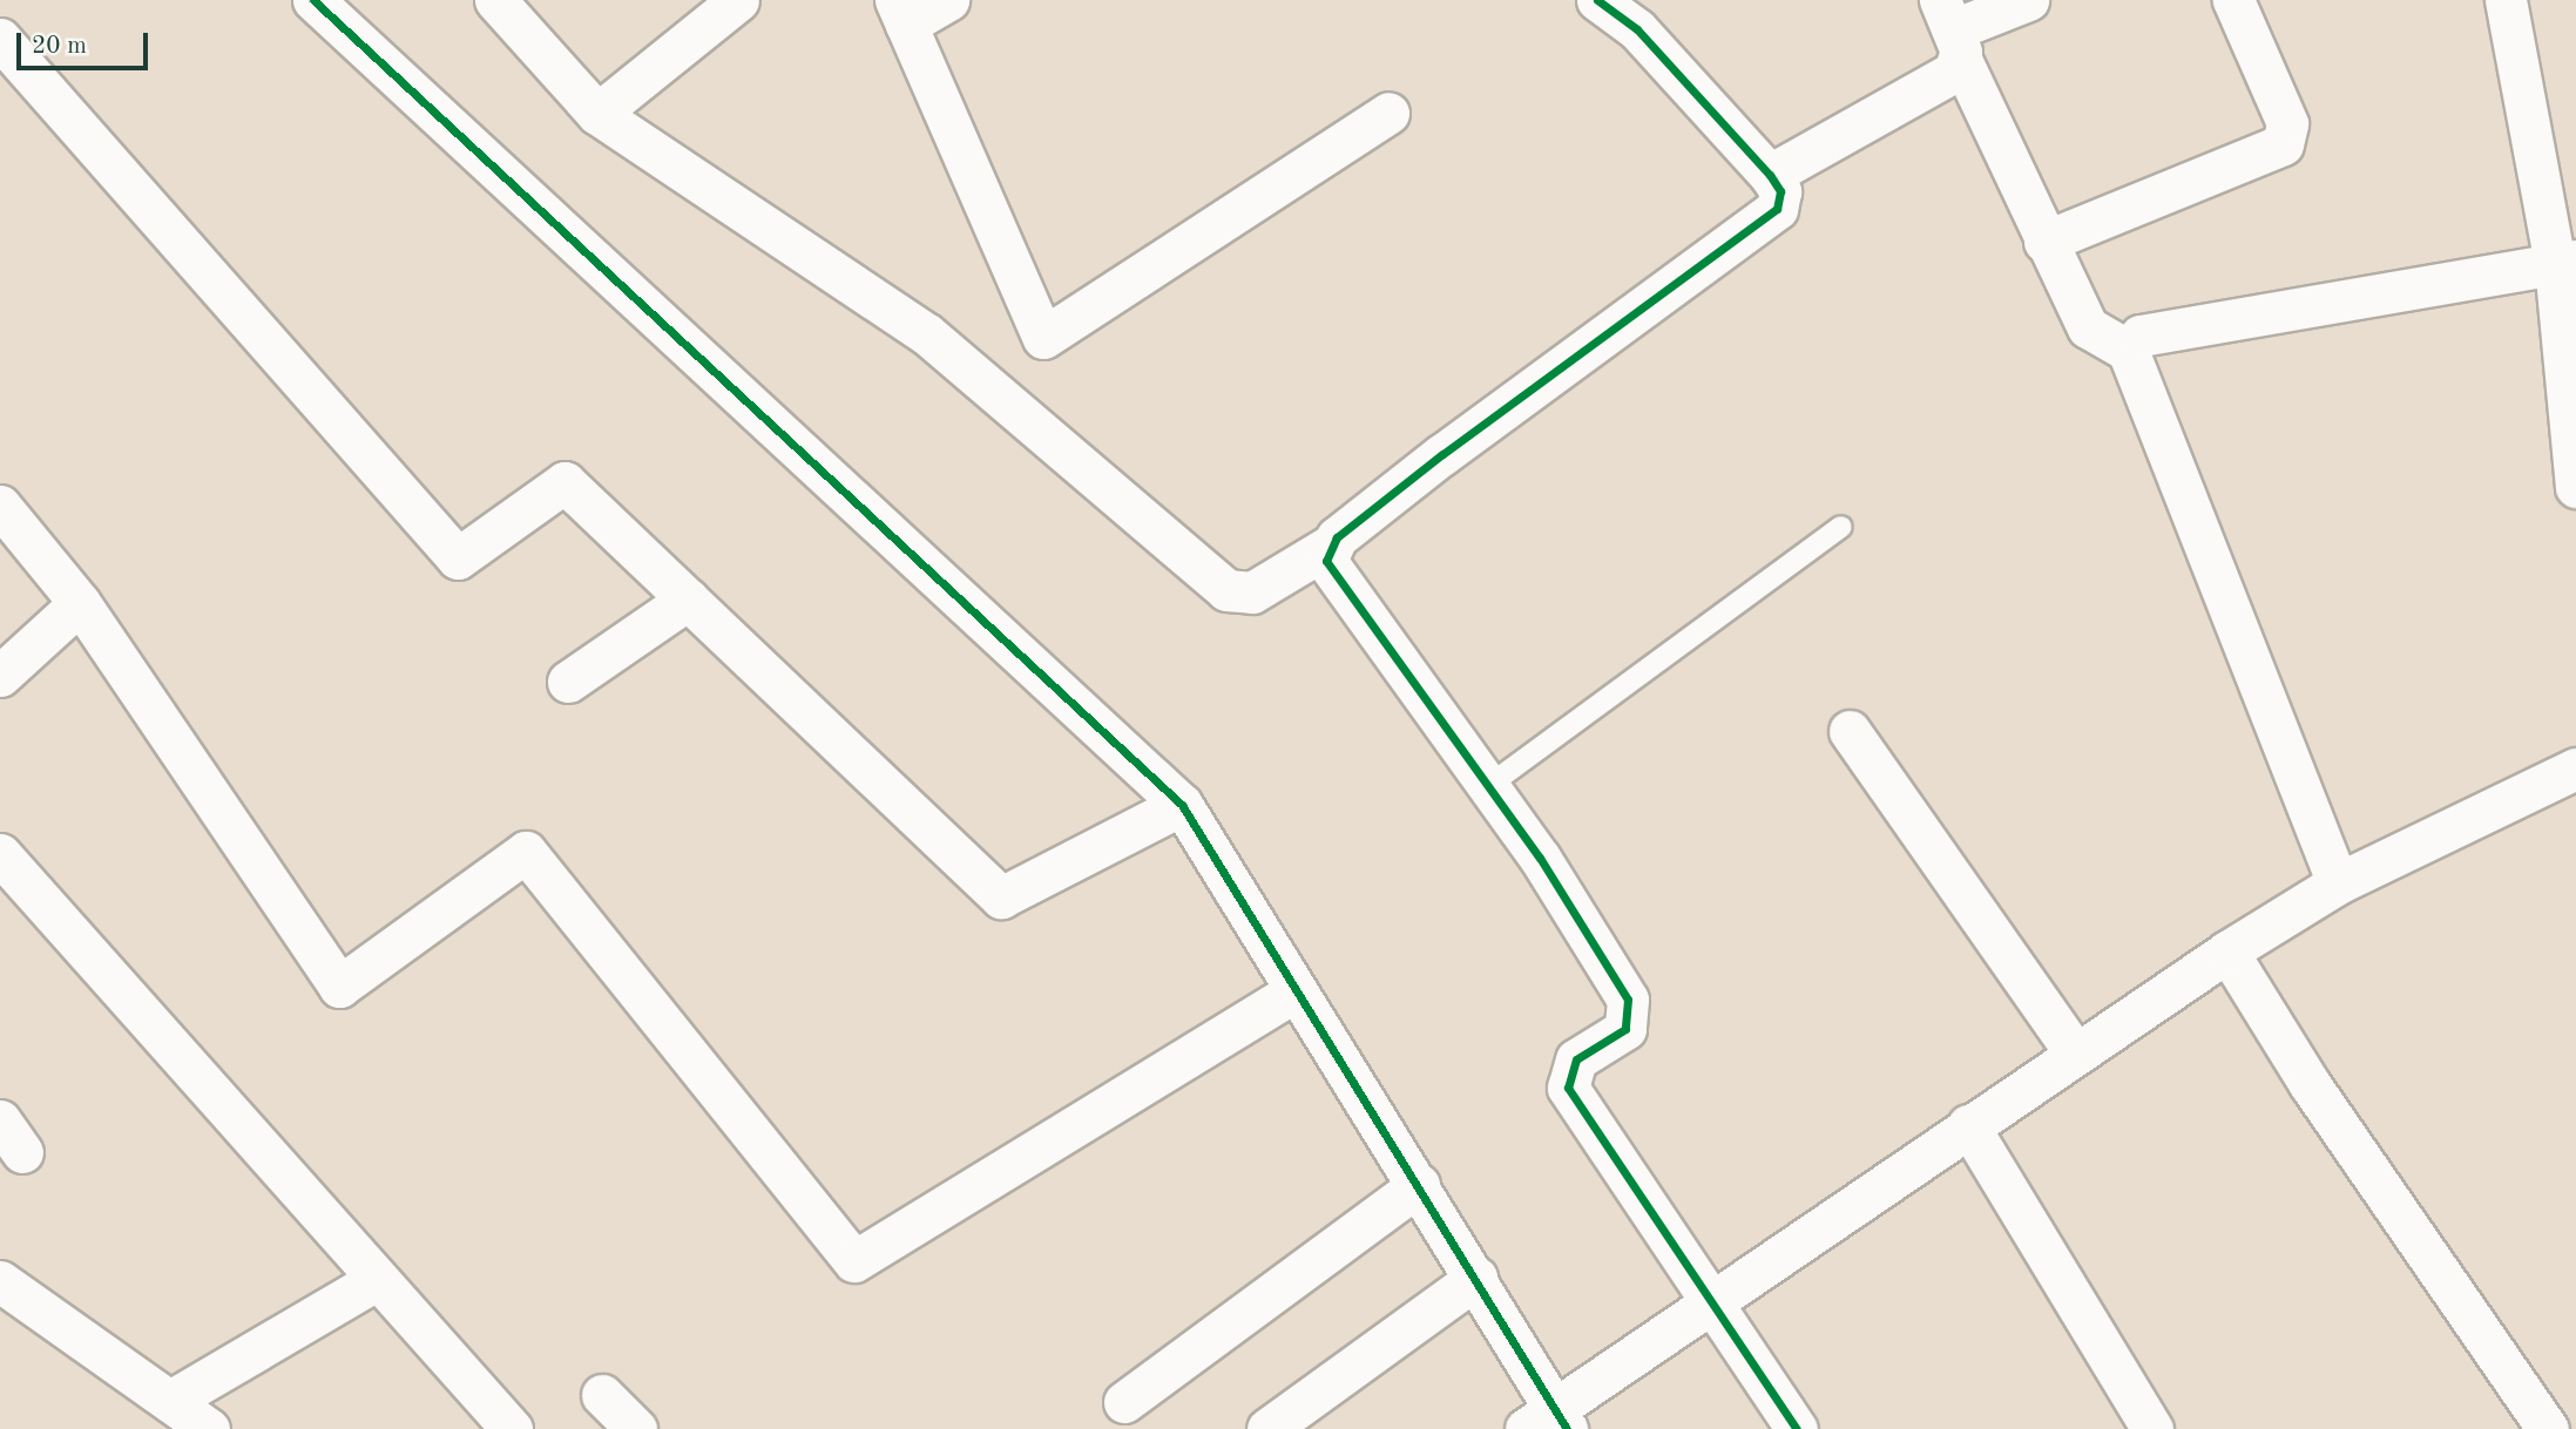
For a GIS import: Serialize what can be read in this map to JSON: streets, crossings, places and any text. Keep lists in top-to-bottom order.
{
  "scale_bar": "20 m"
}
